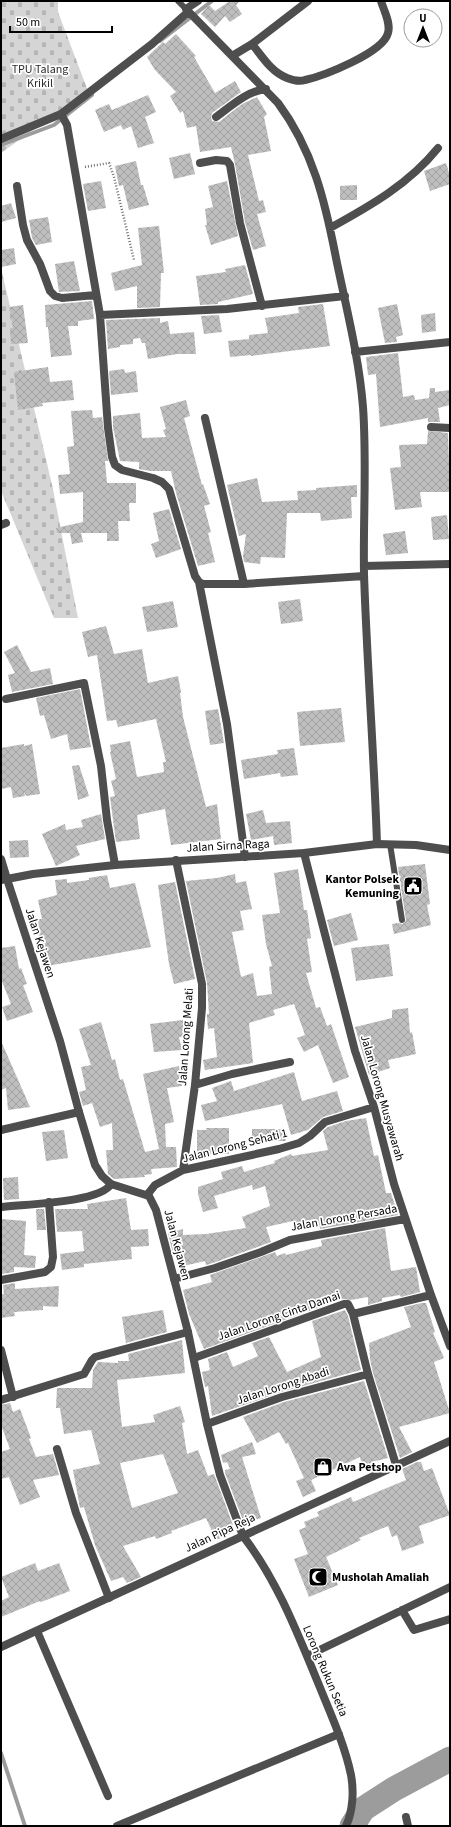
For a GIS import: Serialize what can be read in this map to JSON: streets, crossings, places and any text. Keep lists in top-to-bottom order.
{
  "streets": {
    "street": [
      "Jalan Sirna Raga",
      "Jalan Kejawen",
      "Jalan Lorong Melati",
      "Jalan Lorong Musyawarah",
      "Jalan Lorong Sehati 1",
      "Jalan Lorong Persada",
      "Jalan Lorong Cinta Damai",
      "Jalan Lorong Abadi",
      "Jalan Pipa Reja",
      "Lorong Rukun Setia"
    ]
  },
  "crossings": [
    ["Jalan Sirna Raga", "Jalan Kejawen"],
    ["Jalan Sirna Raga", "Jalan Lorong Melati"],
    ["Jalan Sirna Raga", "Jalan Lorong Musyawarah"],
    ["Jalan Kejawen", "Jalan Lorong Sehati 1"],
    ["Jalan Kejawen", "Jalan Lorong Persada"],
    ["Jalan Kejawen", "Jalan Lorong Cinta Damai"],
    ["Jalan Kejawen", "Jalan Lorong Abadi"],
    ["Jalan Kejawen", "Jalan Pipa Reja"],
    ["Jalan Kejawen", "Lorong Rukun Setia"],
    ["Jalan Lorong Melati", "Jalan Lorong Sehati 1"],
    ["Jalan Lorong Musyawarah", "Jalan Lorong Sehati 1"],
    ["Jalan Lorong Musyawarah", "Jalan Lorong Persada"],
    ["Jalan Lorong Cinta Damai", "Jalan Lorong Abadi"],
    ["Jalan Lorong Cinta Damai", "Jalan Pipa Reja"],
    ["Jalan Pipa Reja", "Lorong Rukun Setia"]
  ],
  "parks": ["TPU Talang Krikil"],
  "places": {
    "public building": ["Kantor Polsek Kemuning"],
    "shop": ["Ava Petshop"],
    "mosque": ["Musholah Amaliah"]
  },
  "scale_bar": "50 m",
  "north": "top"
}
